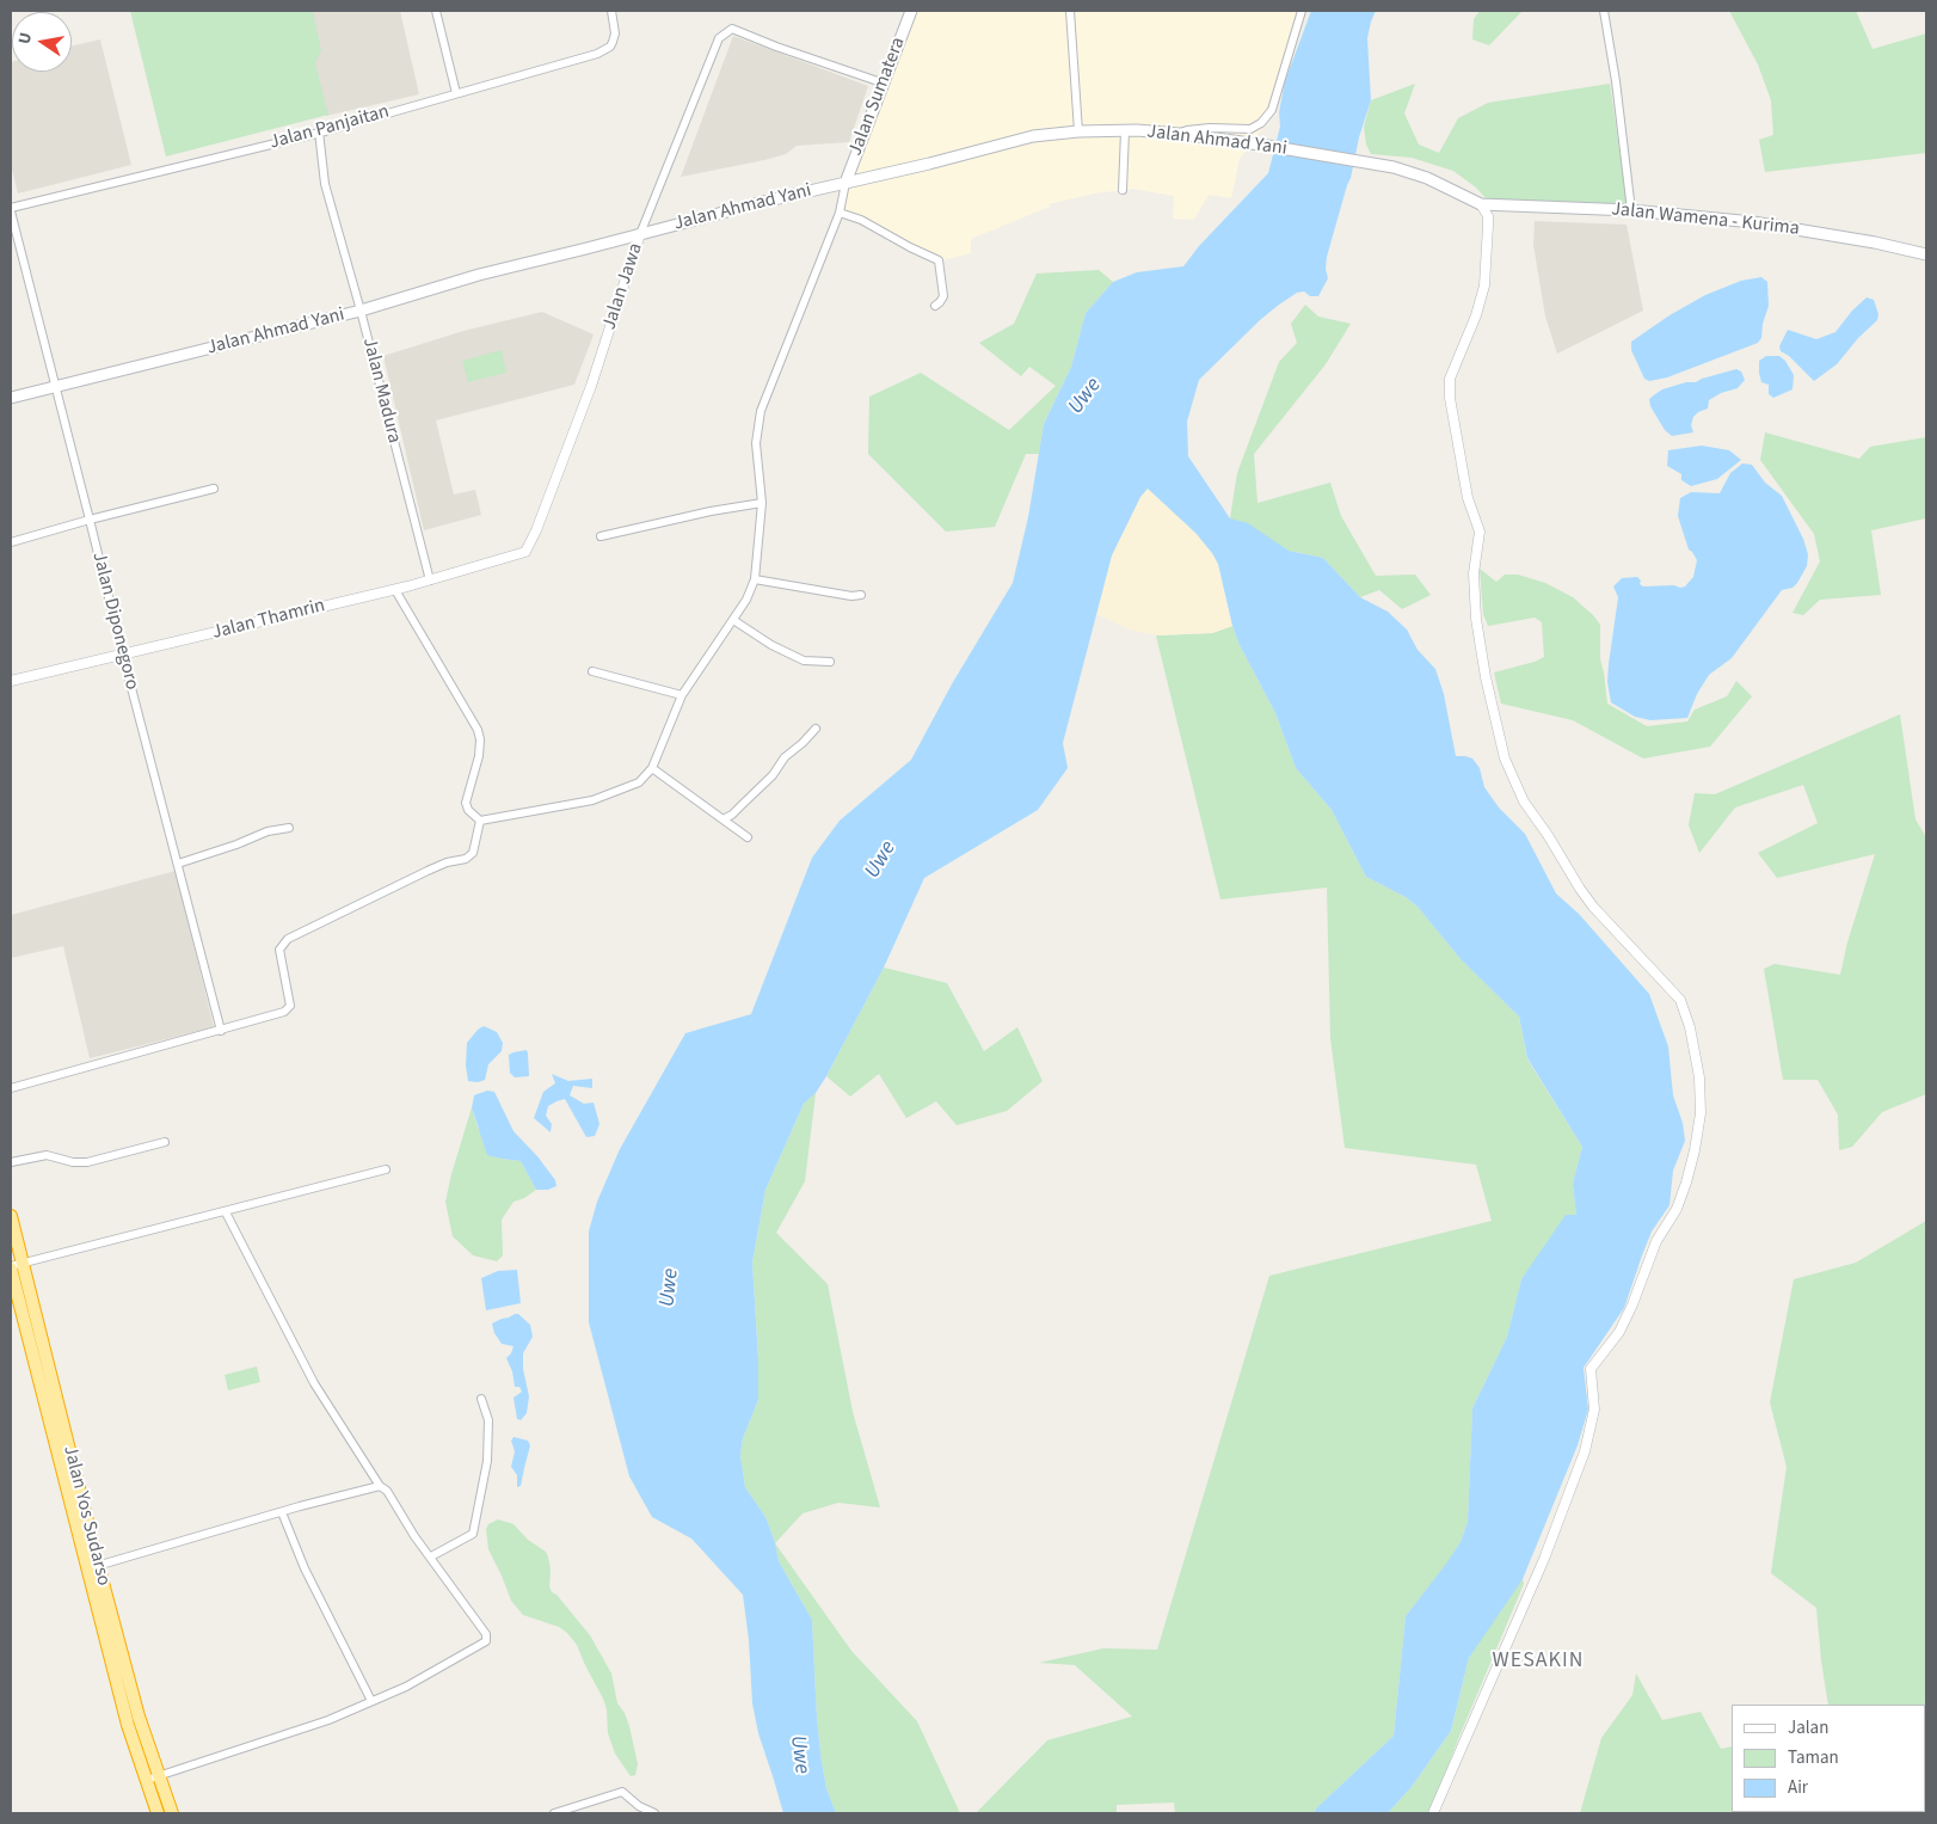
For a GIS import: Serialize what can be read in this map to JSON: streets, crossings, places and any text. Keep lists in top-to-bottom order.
{
  "streets": {
    "highway": ["Jalan Yos Sudarso"],
    "main road": ["Jalan Sumatera", "Jalan Ahmad Yani", "Jalan Wamena - Kurima"],
    "street": [
      "Jalan Panjaitan",
      "Jalan Jawa",
      "Jalan Madura",
      "Jalan Thamrin",
      "Jalan Diponegoro"
    ]
  },
  "crossings": [
    ["Jalan Sumatera", "Jalan Ahmad Yani"],
    ["Jalan Sumatera", "Jalan Jawa"],
    ["Jalan Panjaitan", "Jalan Madura"],
    ["Jalan Panjaitan", "Jalan Diponegoro"],
    ["Jalan Ahmad Yani", "Jalan Wamena - Kurima"],
    ["Jalan Ahmad Yani", "Jalan Jawa"],
    ["Jalan Ahmad Yani", "Jalan Madura"],
    ["Jalan Ahmad Yani", "Jalan Diponegoro"],
    ["Jalan Jawa", "Jalan Thamrin"],
    ["Jalan Madura", "Jalan Thamrin"],
    ["Jalan Thamrin", "Jalan Diponegoro"]
  ],
  "districts": ["WESAKIN"],
  "water": ["Uwe"],
  "legend": ["Jalan", "Taman", "Air"],
  "north": "left"
}
